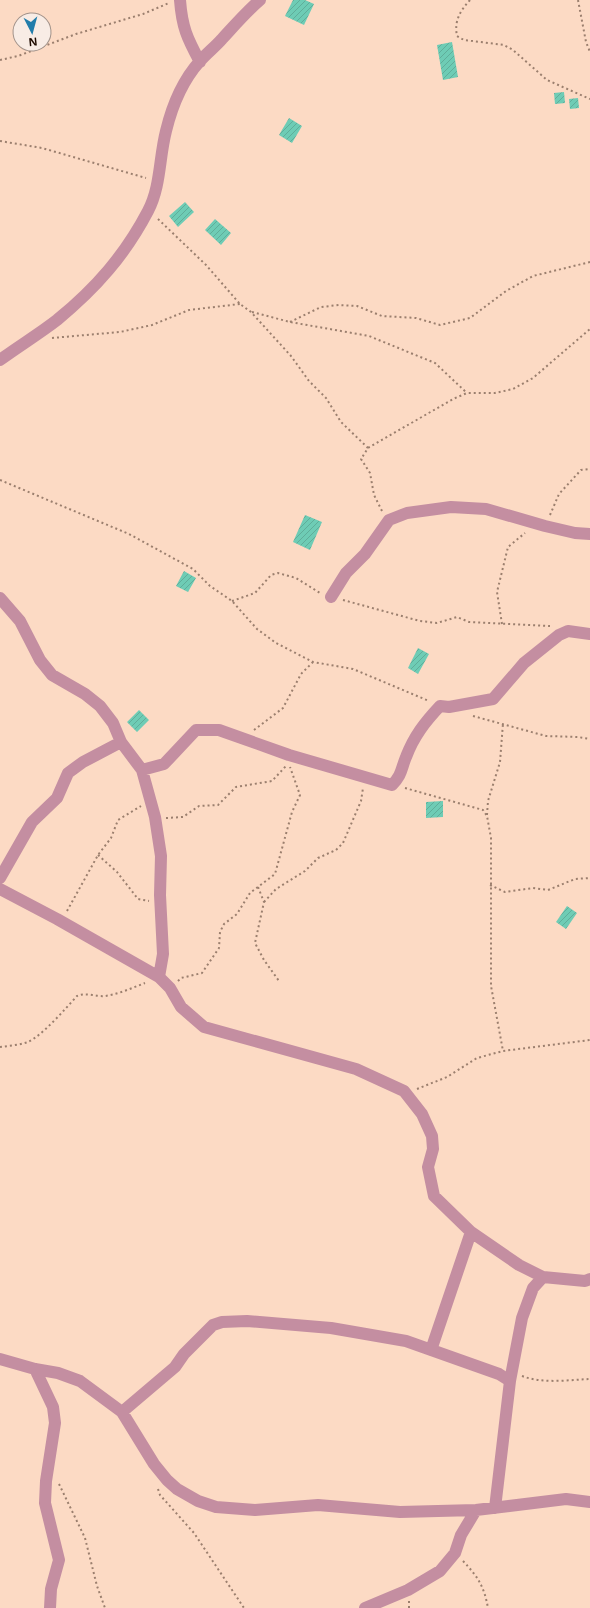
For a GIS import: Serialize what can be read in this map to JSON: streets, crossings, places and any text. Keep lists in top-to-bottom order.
{
  "north": "bottom"
}
